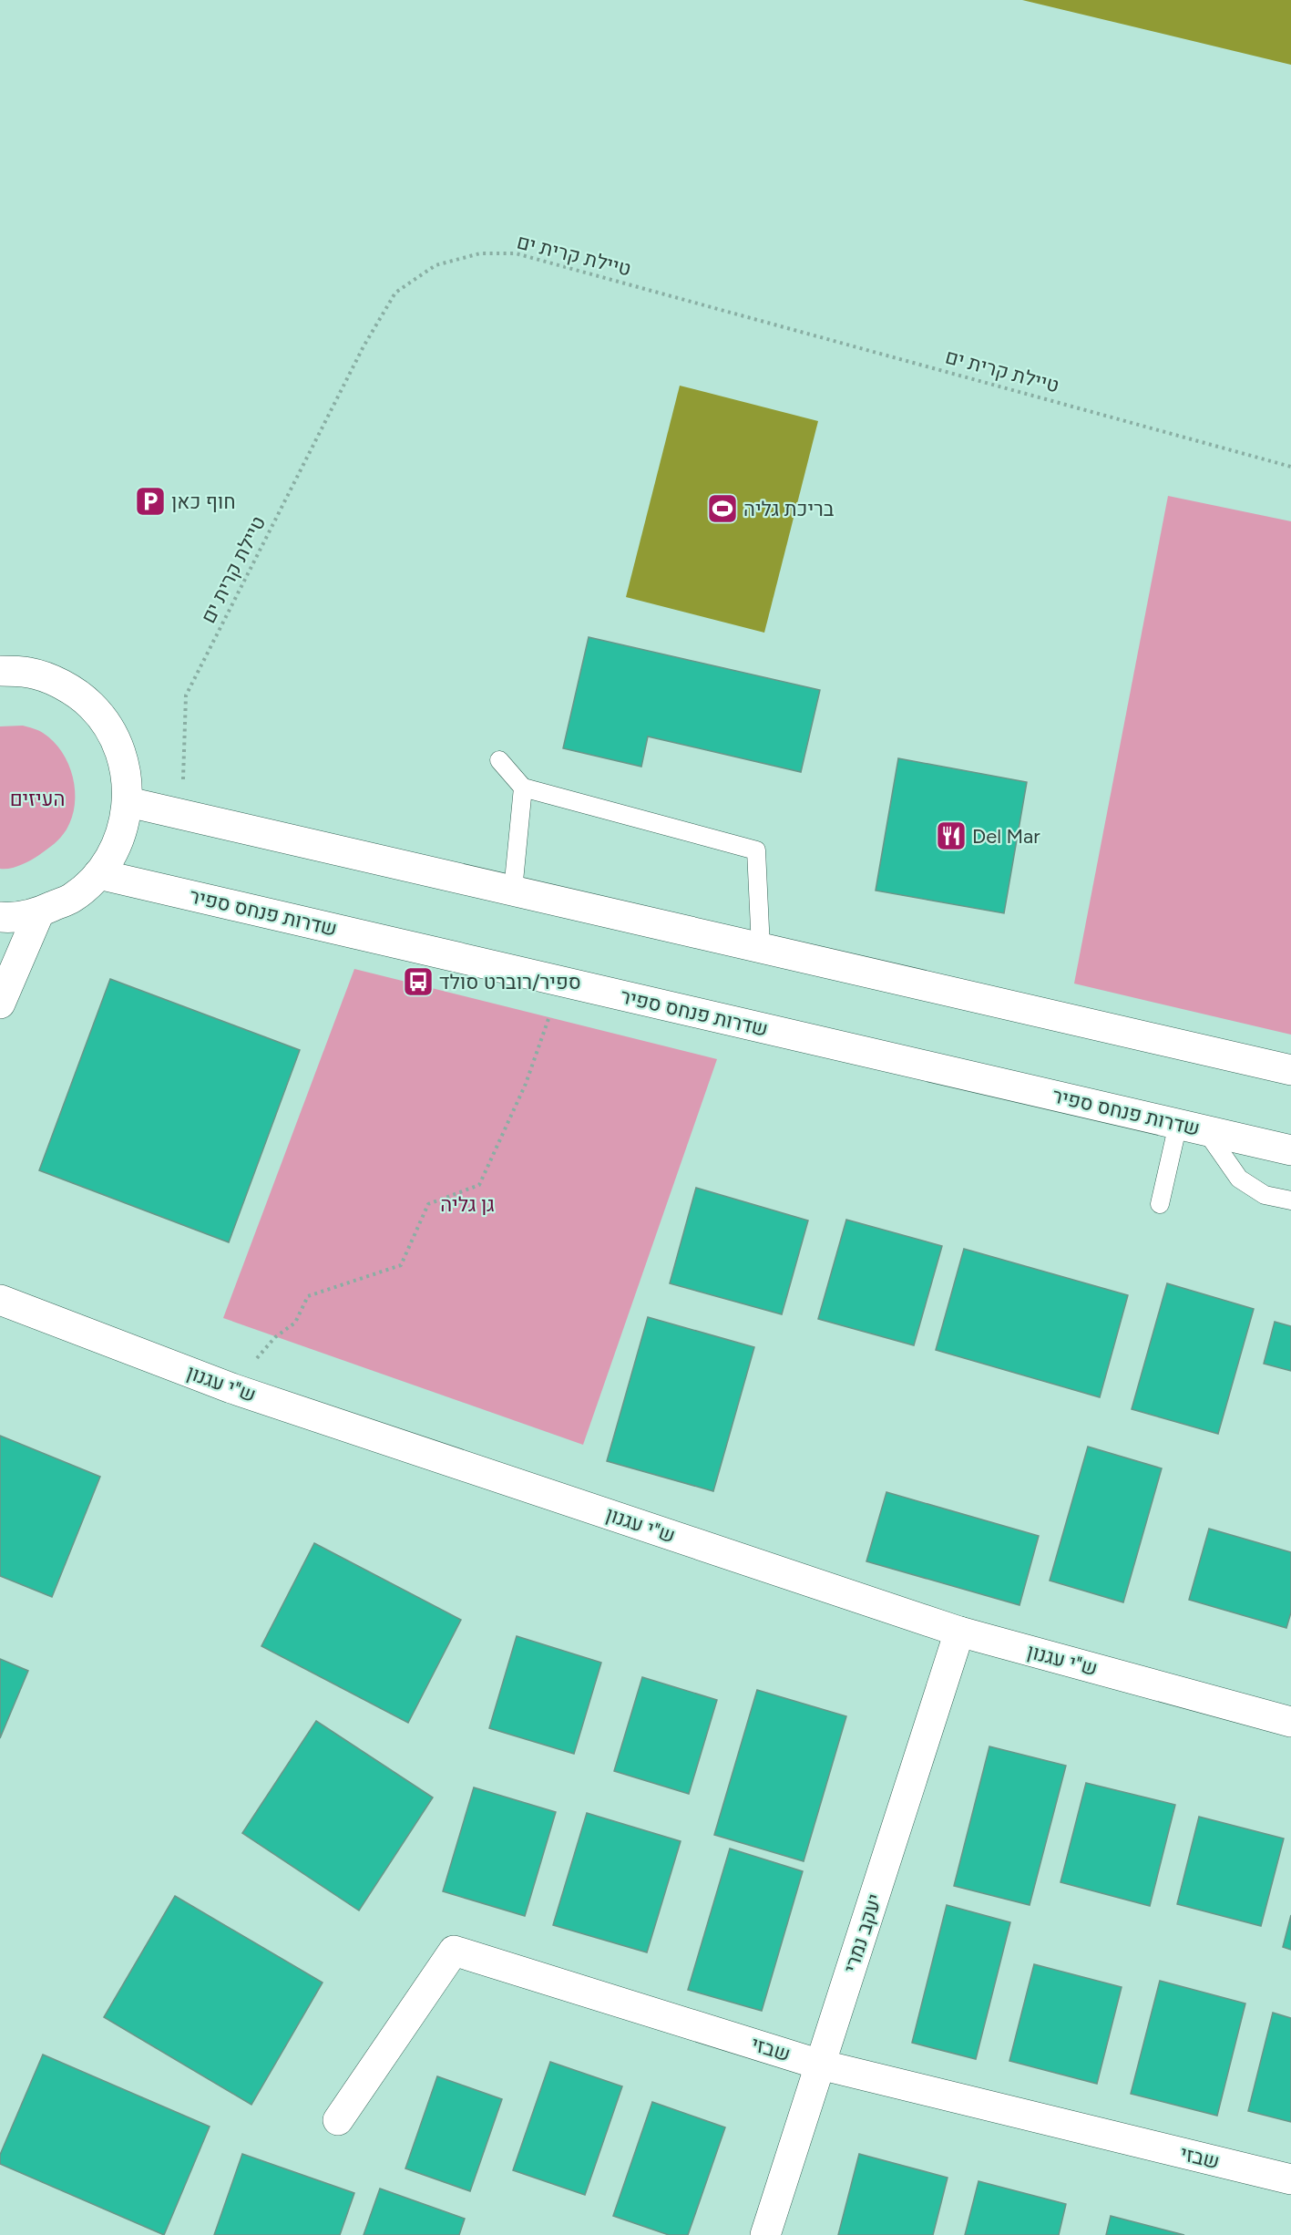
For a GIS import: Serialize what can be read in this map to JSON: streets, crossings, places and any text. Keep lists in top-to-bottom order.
{
  "streets": {
    "street": [
      "שדרות פנחס ספיר",
      "ש\"י עגנון",
      "יעקב נמרי",
      "שבזי"
    ],
    "path": ["טיילת קרית ים"]
  },
  "crossings": [
    ["ש\"י עגנון", "יעקב נמרי"],
    ["יעקב נמרי", "שבזי"]
  ],
  "parks": ["העיזים", "גן גליה"],
  "places": {
    "parking": ["חוף כאן"],
    "sports": ["בריכת גליה"],
    "restaurant": ["Del Mar"],
    "bus stop": ["ספיר/רוברט סולד"]
  }
}
